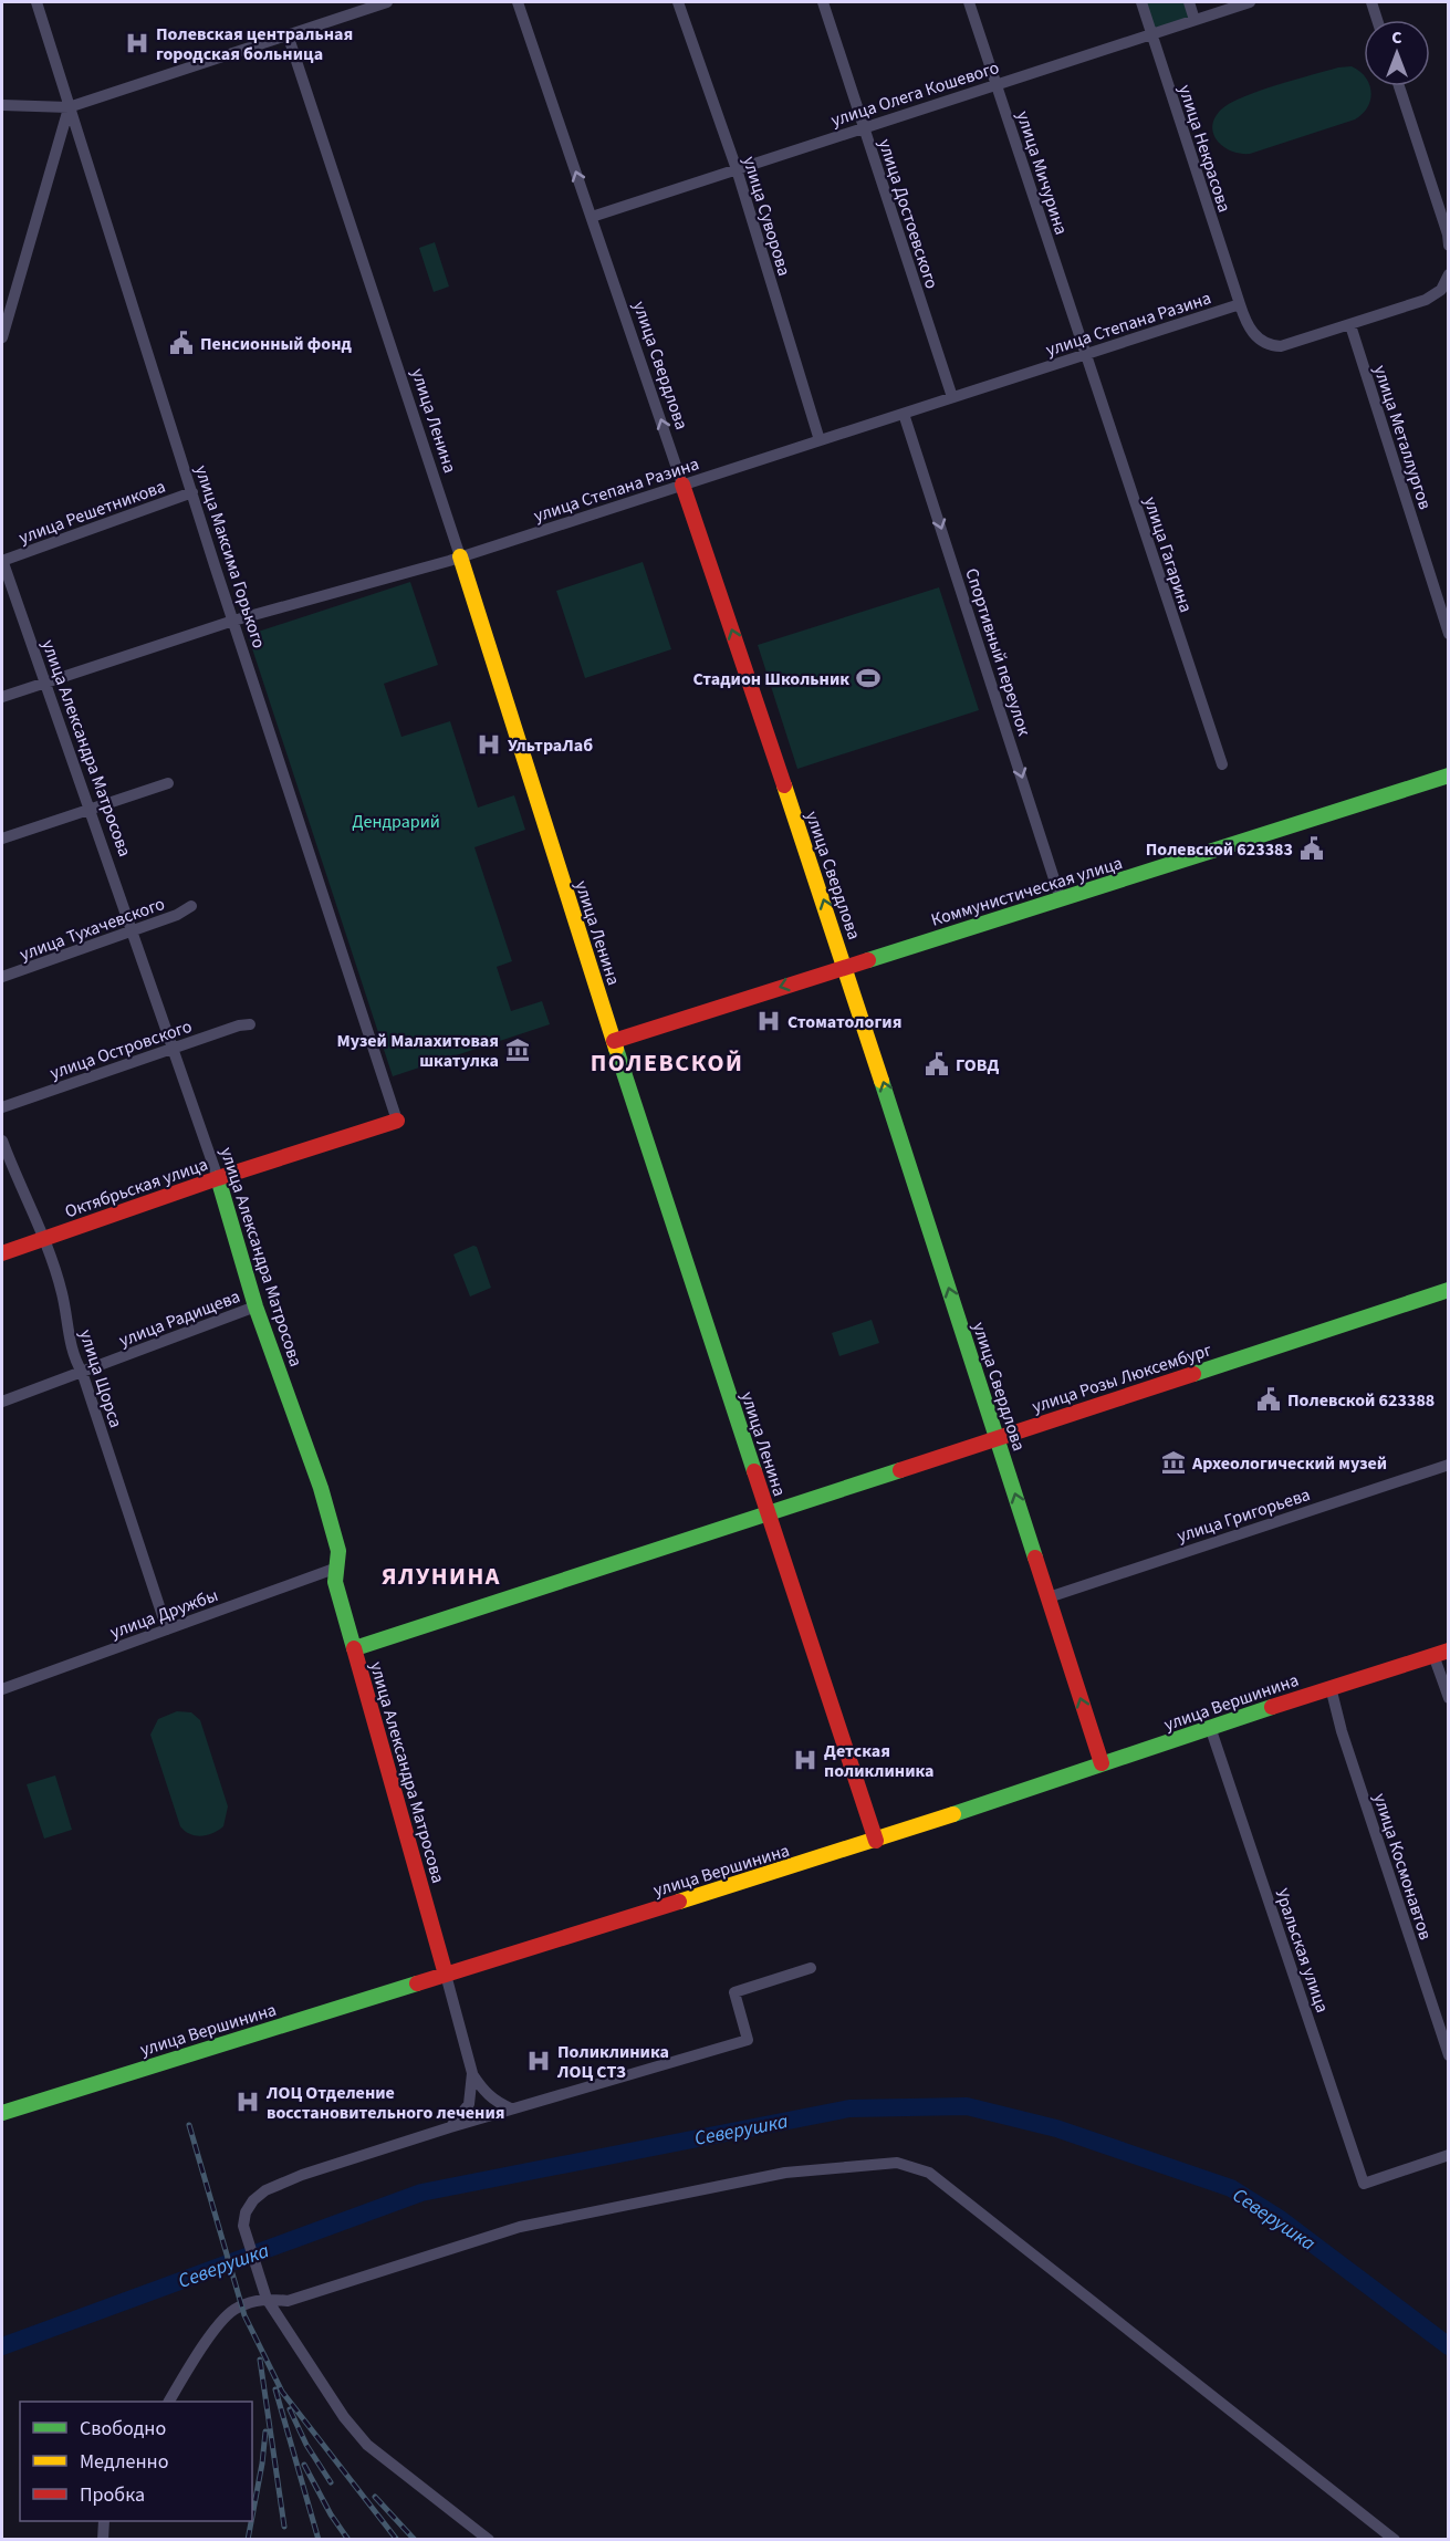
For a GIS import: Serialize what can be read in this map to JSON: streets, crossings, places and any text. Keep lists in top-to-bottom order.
{
  "streets": {
    "street": [
      "улица Олега Кошевого",
      "улица Некрасова",
      "улица Мичурина",
      "улица Достоевского",
      "улица Суворова",
      "улица Степана Разина",
      "улица Свердлова",
      "улица Ленина",
      "улица Металлургов",
      "улица Решетникова",
      "улица Гагарина",
      "улица Максима Горького",
      "Спортивный переулок",
      "улица Александра Матросова",
      "Коммунистическая улица",
      "улица Тухачевского",
      "улица Островского",
      "Октябрьская улица",
      "улица Радищева",
      "улица Розы Люксембург",
      "улица Щорса",
      "улица Григорьева",
      "улица Дружбы",
      "улица Вершинина",
      "улица Космонавтов",
      "Уральская улица"
    ]
  },
  "crossings": [
    ["улица Олега Кошевого", "улица Некрасова"],
    ["улица Олега Кошевого", "улица Мичурина"],
    ["улица Олега Кошевого", "улица Достоевского"],
    ["улица Олега Кошевого", "улица Суворова"],
    ["улица Олега Кошевого", "улица Свердлова"],
    ["улица Некрасова", "улица Степана Разина"],
    ["улица Некрасова", "улица Металлургов"],
    ["улица Мичурина", "улица Степана Разина"],
    ["улица Мичурина", "улица Гагарина"],
    ["улица Достоевского", "улица Степана Разина"],
    ["улица Суворова", "улица Степана Разина"],
    ["улица Степана Разина", "улица Свердлова"],
    ["улица Степана Разина", "улица Ленина"],
    ["улица Степана Разина", "улица Гагарина"],
    ["улица Степана Разина", "улица Максима Горького"],
    ["улица Степана Разина", "Спортивный переулок"],
    ["улица Степана Разина", "улица Александра Матросова"],
    ["улица Свердлова", "Коммунистическая улица"],
    ["улица Свердлова", "улица Розы Люксембург"],
    ["улица Свердлова", "улица Григорьева"],
    ["улица Свердлова", "улица Вершинина"],
    ["улица Ленина", "Коммунистическая улица"],
    ["улица Ленина", "улица Розы Люксембург"],
    ["улица Ленина", "улица Вершинина"],
    ["улица Решетникова", "улица Максима Горького"],
    ["улица Решетникова", "улица Александра Матросова"],
    ["улица Максима Горького", "Октябрьская улица"],
    ["Спортивный переулок", "Коммунистическая улица"],
    ["улица Александра Матросова", "улица Тухачевского"],
    ["улица Александра Матросова", "улица Островского"],
    ["улица Александра Матросова", "Октябрьская улица"],
    ["улица Александра Матросова", "улица Радищева"],
    ["улица Александра Матросова", "улица Розы Люксембург"],
    ["улица Александра Матросова", "улица Дружбы"],
    ["улица Александра Матросова", "улица Вершинина"],
    ["Октябрьская улица", "улица Щорса"],
    ["улица Радищева", "улица Щорса"],
    ["улица Щорса", "улица Дружбы"],
    ["улица Вершинина", "улица Космонавтов"],
    ["улица Вершинина", "Уральская улица"]
  ],
  "one_way": ["улица Свердлова", "Спортивный переулок"],
  "districts": ["ПОЛЕВСКОЙ", "ЯЛУНИНА"],
  "water": ["Северушка"],
  "parks": ["Дендрарий"],
  "places": {
    "hospital": [
      "Полевская центральная городская больница",
      "УльтраЛаб",
      "Стоматология",
      "Детская поликлиника",
      "Поликлиника ЛОЦ СТЗ",
      "ЛОЦ Отделение восстановительного лечения"
    ],
    "public building": [
      "Пенсионный фонд",
      "Полевской 623383",
      "ГОВД",
      "Полевской 623388"
    ],
    "sports": ["Стадион Школьник"],
    "museum": ["Музей Малахитовая шкатулка", "Археологический музей"]
  },
  "legend": ["Свободно", "Медленно", "Пробка"],
  "north": "top"
}
